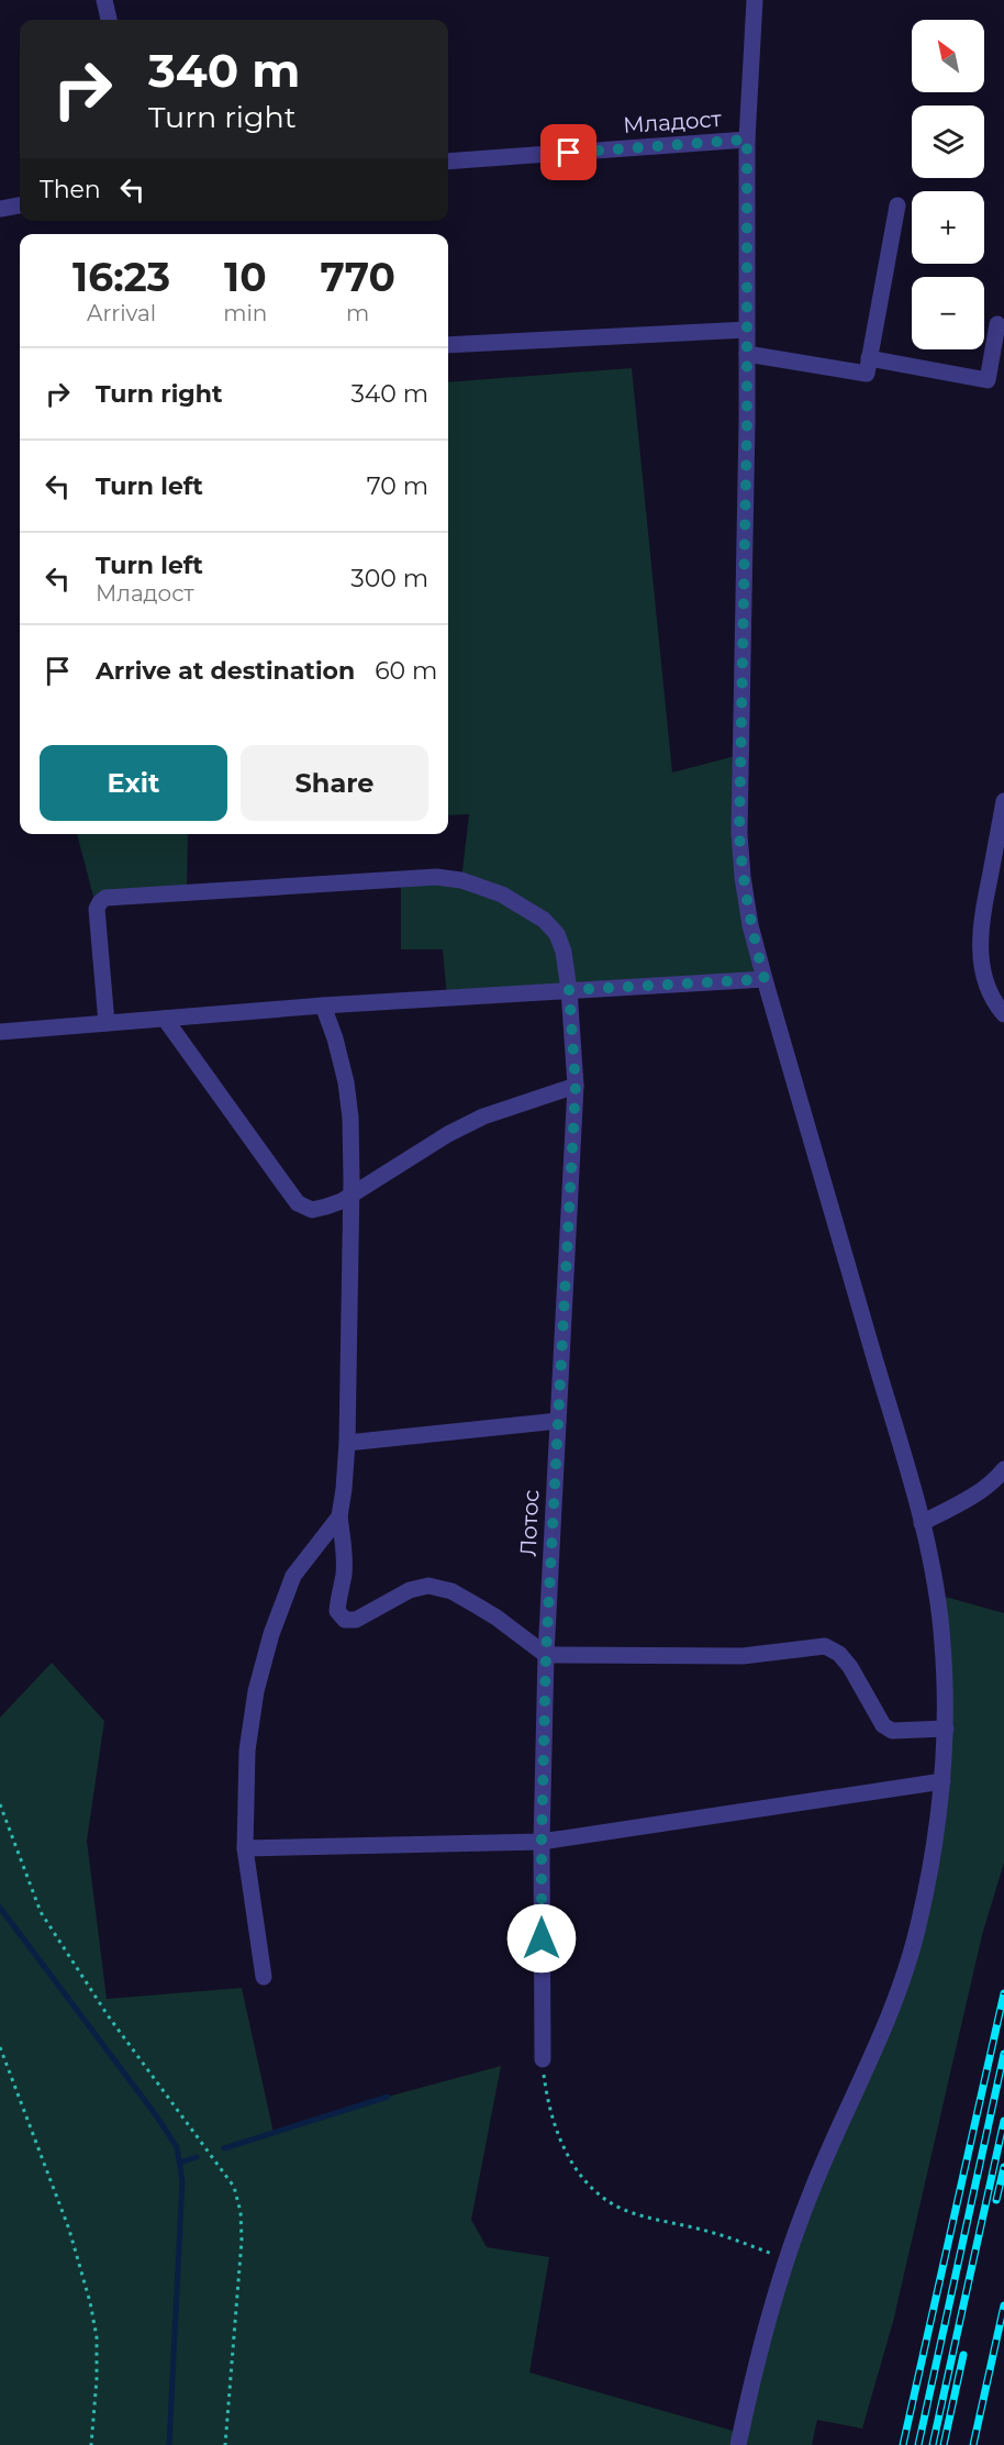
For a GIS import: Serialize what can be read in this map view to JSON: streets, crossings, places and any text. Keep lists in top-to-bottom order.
{
  "streets": {
    "street": ["Младост", "Лотос"]
  },
  "north": "top left",
  "page": {
    "map_buttons": ["+", "−"],
    "turn": ["340 m", "Turn right"],
    "then": "Then",
    "eta": [
      "16:23",
      "Arrival",
      "10",
      "min",
      "770",
      "m"
    ],
    "list": [
      {
        "name": "Turn right",
        "value": "340 m"
      },
      {
        "name": "Turn left",
        "value": "70 m"
      },
      {
        "name": "Turn left",
        "note": "Младост",
        "value": "300 m"
      },
      {
        "name": "Arrive at destination",
        "value": "60 m"
      }
    ],
    "buttons": ["Exit", "Share"]
  }
}
